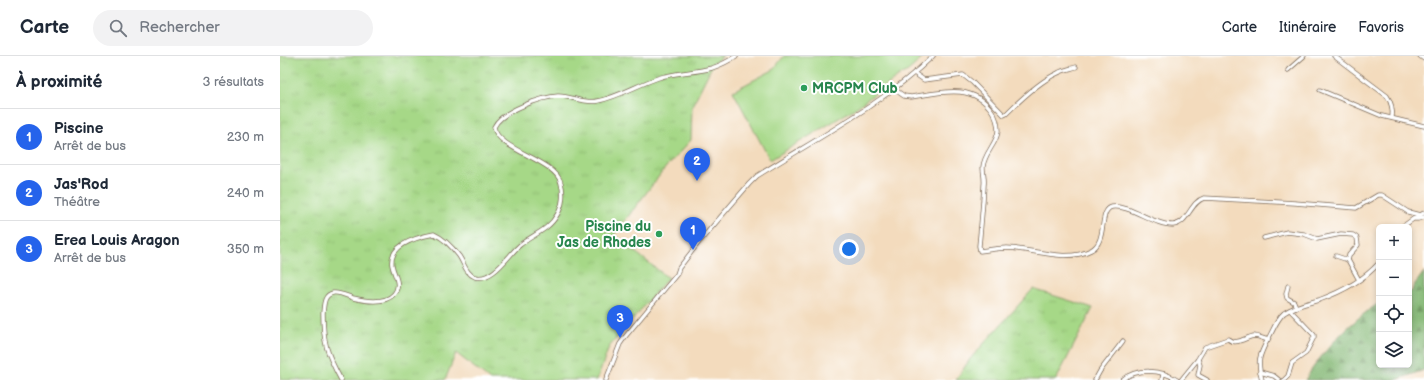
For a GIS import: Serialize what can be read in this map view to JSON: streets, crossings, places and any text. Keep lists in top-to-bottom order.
{
  "places": ["MRCPM Club", "Piscine du Jas de Rhodes"],
  "page": {
    "header": "Carte",
    "search": "Rechercher",
    "nav": ["Carte", "Itinéraire", "Favoris"],
    "heading": ["À proximité", "3 résultats"],
    "list": [
      {
        "mark": "1",
        "name": "Piscine",
        "note": "Arrêt de bus",
        "value": "230 m"
      },
      {
        "mark": "2",
        "name": "Jas'Rod",
        "note": "Théâtre",
        "value": "240 m"
      },
      {
        "mark": "3",
        "name": "Erea Louis Aragon",
        "note": "Arrêt de bus",
        "value": "350 m"
      }
    ],
    "pins": ["2", "1", "3"],
    "map_buttons": ["+", "−"]
  }
}
